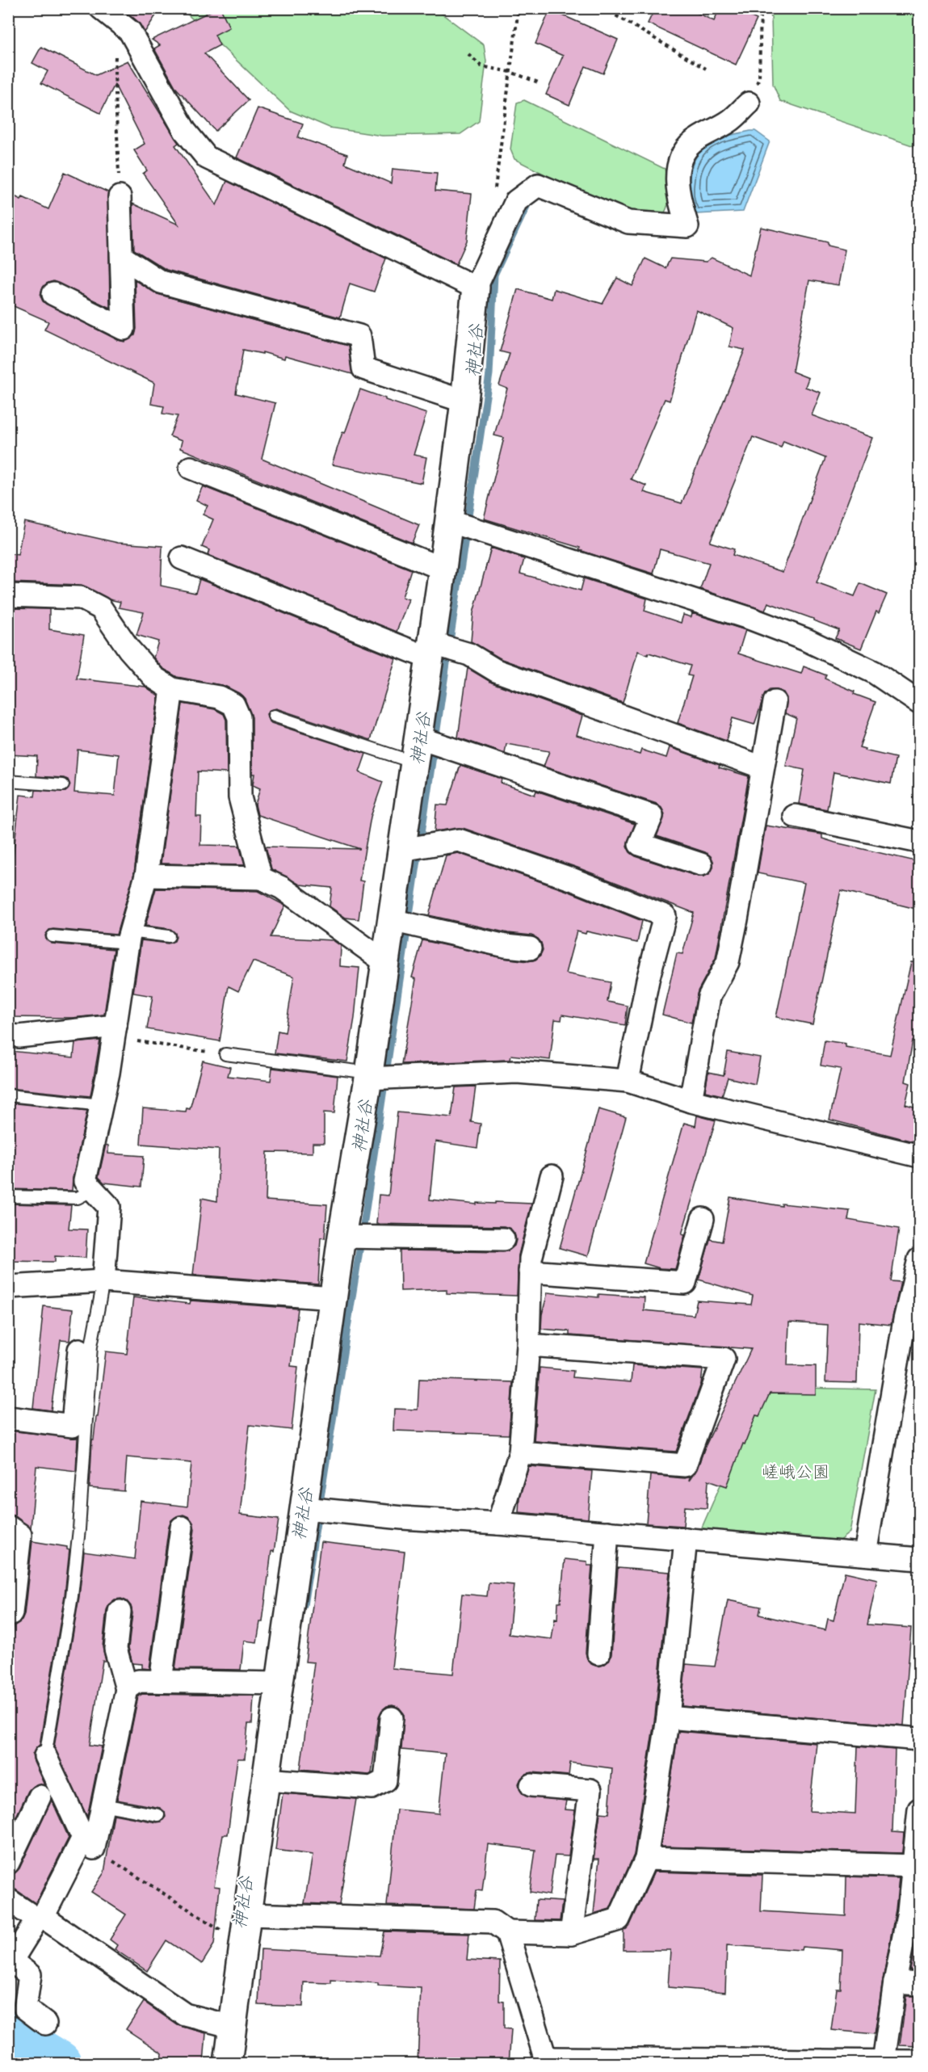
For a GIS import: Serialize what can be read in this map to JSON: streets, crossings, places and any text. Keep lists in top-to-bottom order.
{
  "water": ["神社谷"],
  "parks": ["嵯峨公園"]
}
